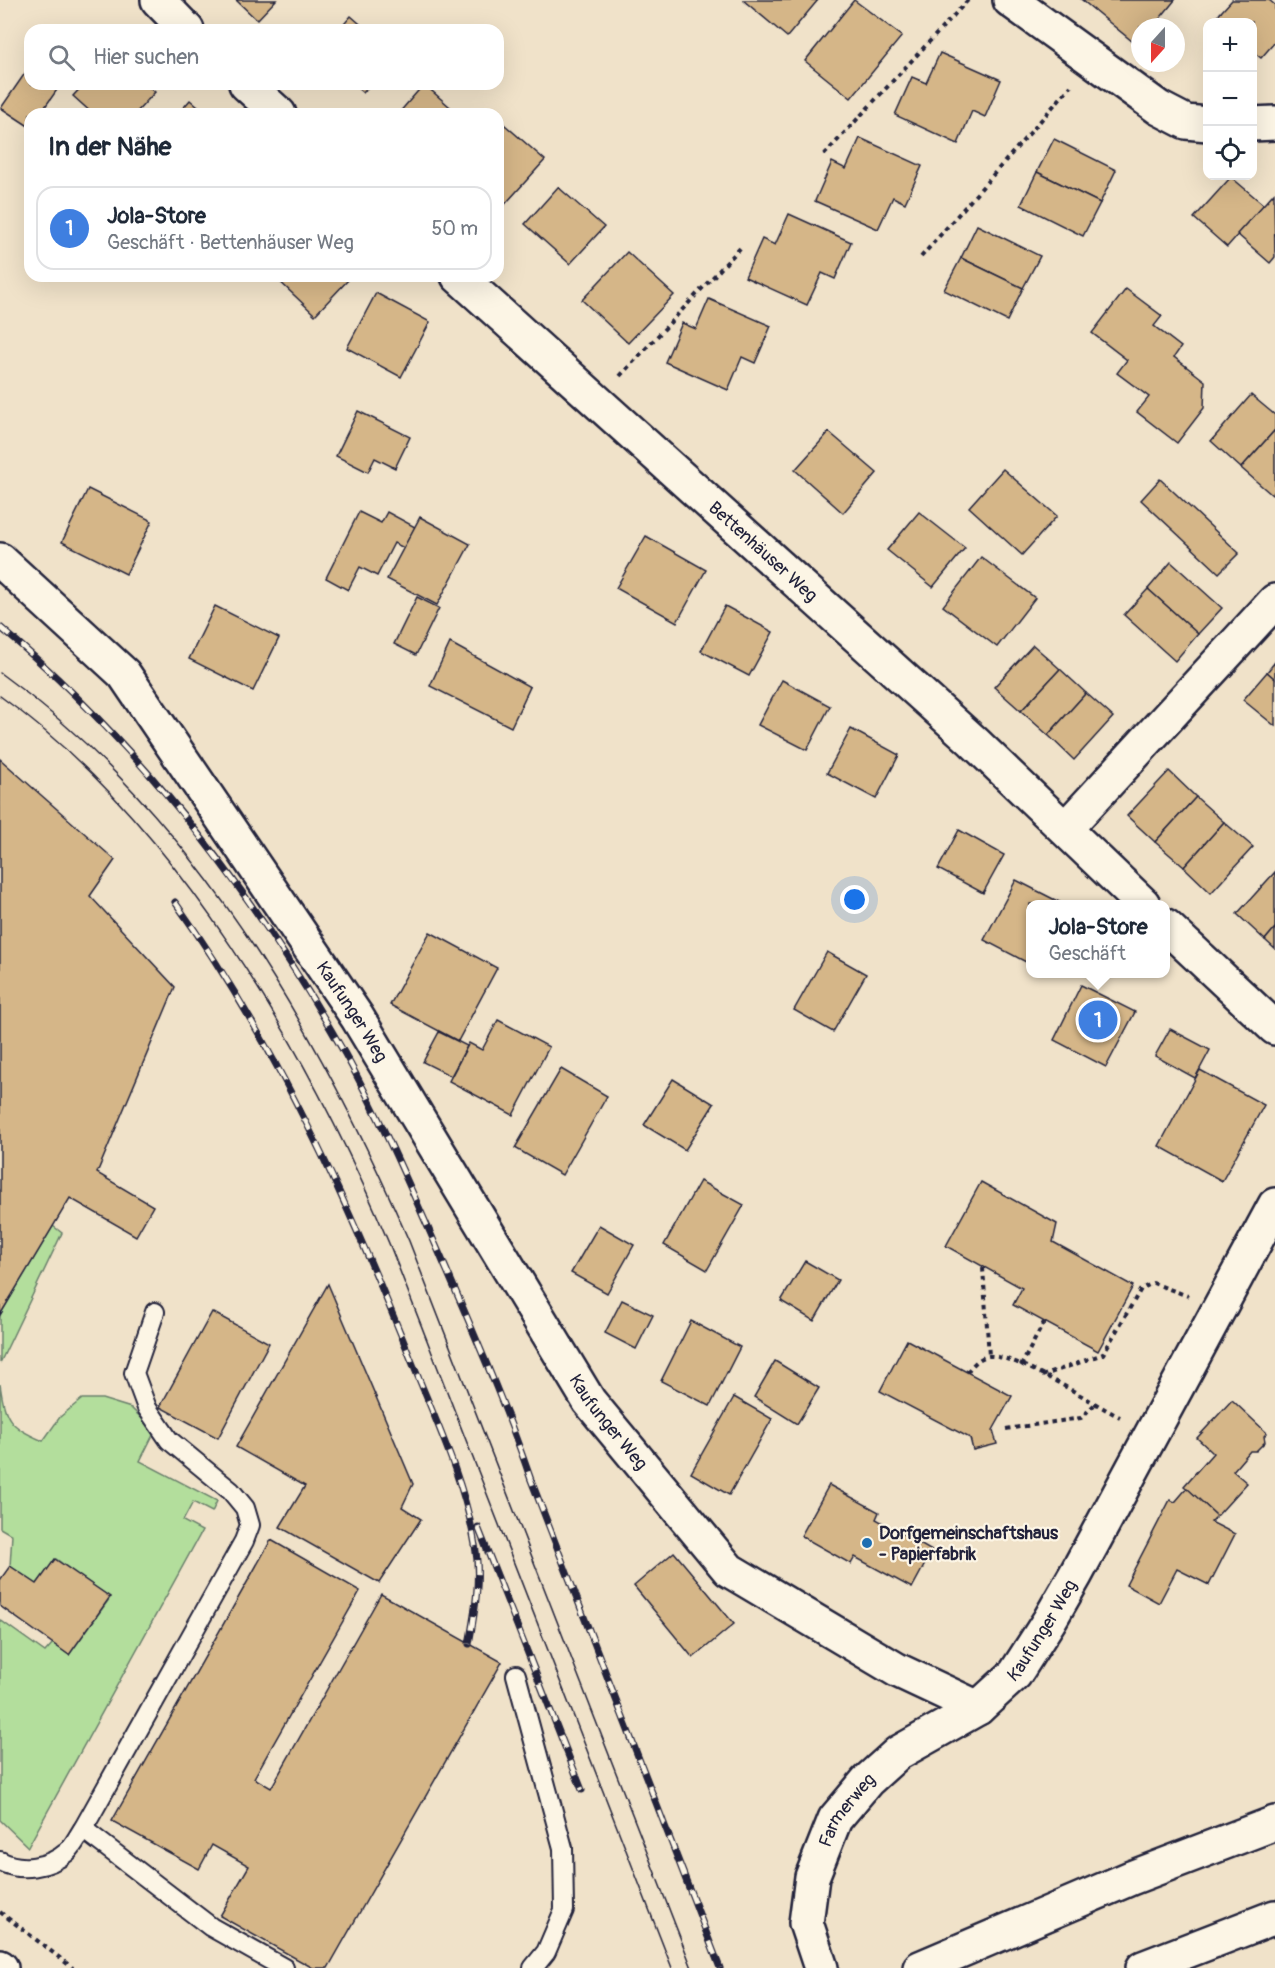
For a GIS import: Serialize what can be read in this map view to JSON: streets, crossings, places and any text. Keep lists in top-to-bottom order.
{
  "streets": {
    "main road": ["Bettenhäuser Weg", "Kaufunger Weg", "Farmerweg"]
  },
  "crossings": [
    ["Kaufunger Weg", "Farmerweg"]
  ],
  "places": ["Dorfgemeinschaftshaus - Papierfabrik"],
  "north": "bottom",
  "page": {
    "map_buttons": ["+", "−"],
    "search": "Hier suchen",
    "heading": "In der Nähe",
    "list": [
      {
        "mark": "1",
        "name": "Jola-Store",
        "note": "Geschäft · Bettenhäuser Weg",
        "value": "50 m"
      }
    ],
    "popup": ["Jola-Store", "Geschäft"],
    "pins": "1"
  }
}
